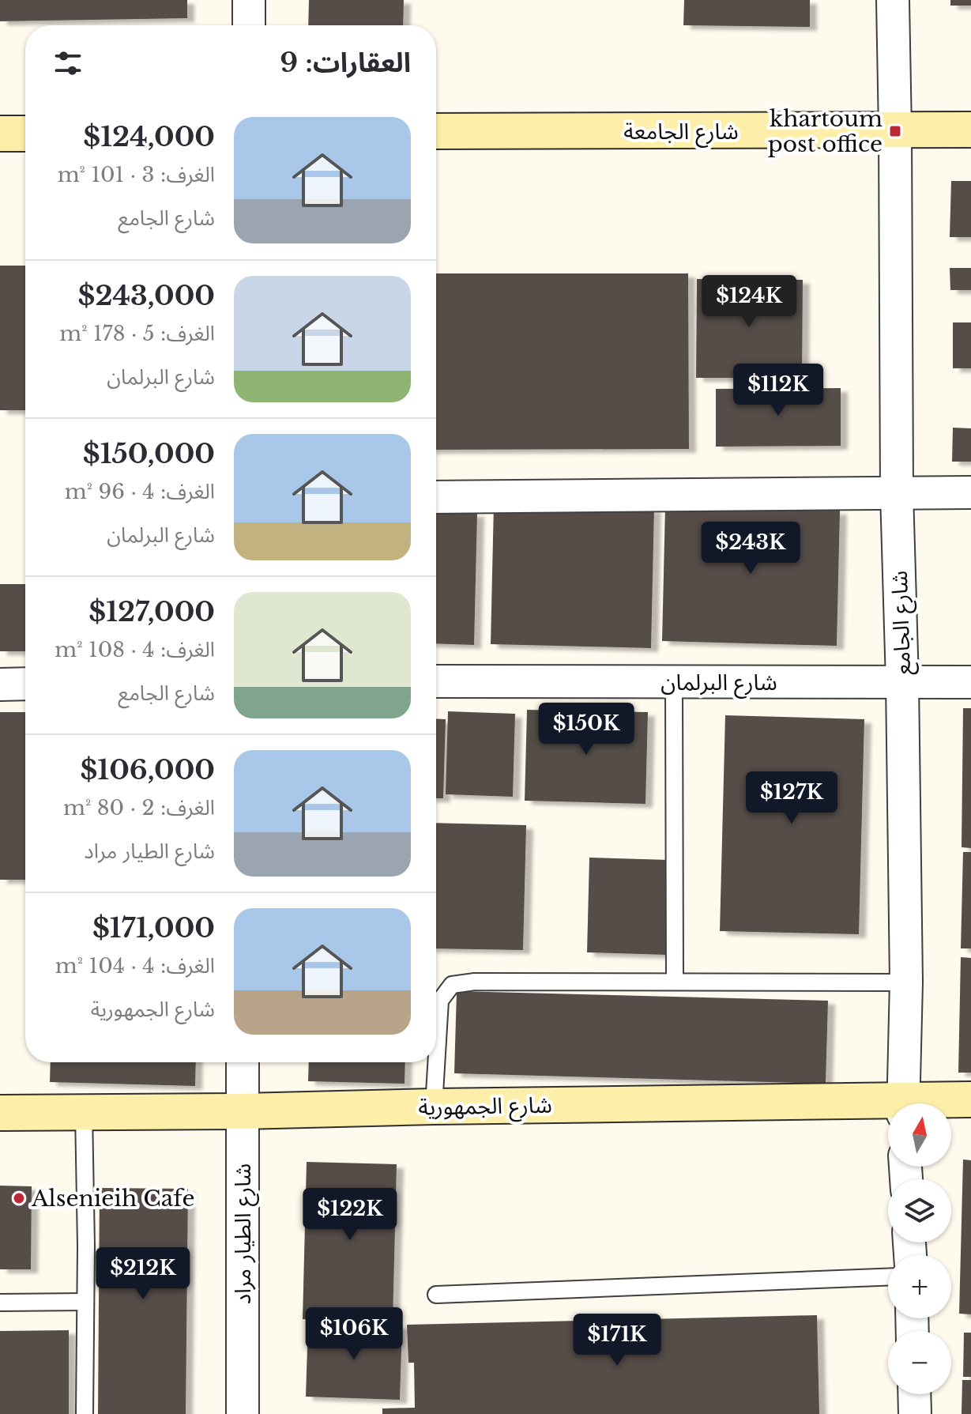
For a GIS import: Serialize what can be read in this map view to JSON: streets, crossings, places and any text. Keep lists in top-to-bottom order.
{
  "streets": {
    "main road": ["شارع الجامعة", "شارع الجمهورية"],
    "street": ["شارع الجامع", "شارع البرلمان", "شارع الطيار مراد"]
  },
  "crossings": [
    ["شارع الجامعة", "شارع الجامع"],
    ["شارع الجامع", "شارع البرلمان"],
    ["شارع الجمهورية", "شارع الطيار مراد"]
  ],
  "places": {
    "transit": ["khartoum post office"],
    "other": ["Alsenieih Cafe"]
  },
  "north": "top",
  "page": {
    "heading": "العقارات: 9",
    "list": [
      {
        "name": "$124,000",
        "note": "الغرف: 3 · 101 m² · شارع الجامع"
      },
      {
        "name": "$243,000",
        "note": "الغرف: 5 · 178 m² · شارع البرلمان"
      },
      {
        "name": "$150,000",
        "note": "الغرف: 4 · 96 m² · شارع البرلمان"
      },
      {
        "name": "$127,000",
        "note": "الغرف: 4 · 108 m² · شارع الجامع"
      },
      {
        "name": "$106,000",
        "note": "الغرف: 2 · 80 m² · شارع الطيار مراد"
      },
      {
        "name": "$171,000",
        "note": "الغرف: 4 · 104 m² · شارع الجمهورية"
      }
    ],
    "price": [
      "$124K",
      "$112K",
      "$243K",
      "$150K",
      "$127K",
      "$122K",
      "$212K",
      "$106K",
      "$171K"
    ],
    "map_buttons": ["+", "−"]
  }
}
